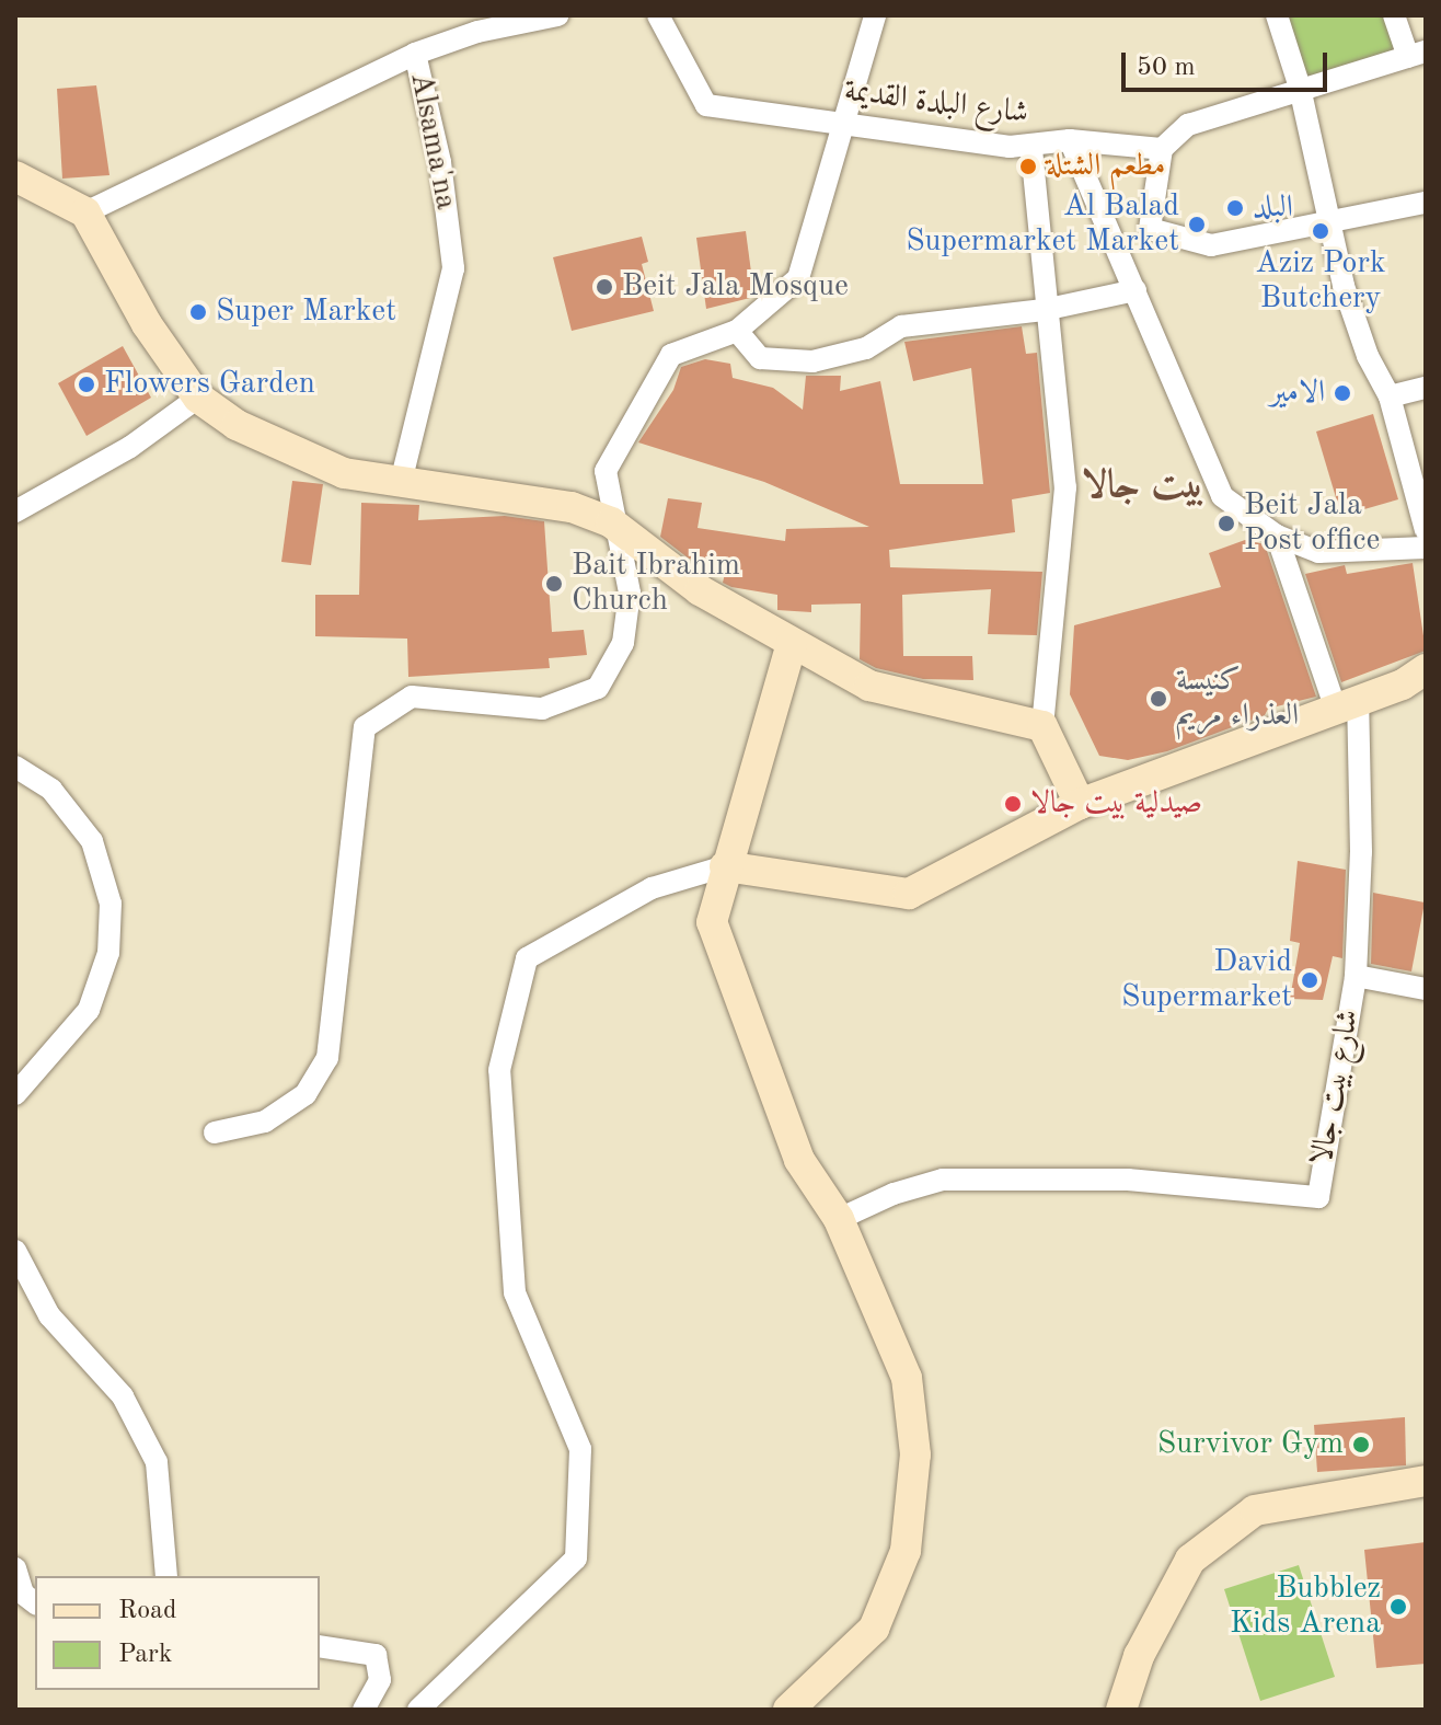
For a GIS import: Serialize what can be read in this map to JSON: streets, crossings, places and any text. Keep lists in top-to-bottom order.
{
  "streets": {
    "street": ["شارع البلدة القديمة", "Alsama'na", "شارع بيت جالا"]
  },
  "districts": ["بيت جالا"],
  "places": [
    "مطعم الشتلة",
    "البلد",
    "Al Balad Supermarket Market",
    "Aziz Pork Butchery",
    "Beit Jala Mosque",
    "Super Market",
    "Flowers Garden",
    "الامير",
    "Beit Jala Post office",
    "Bait Ibrahim Church",
    "كنيسة العذراء مريم",
    "صيدلية بيت جالا",
    "David Supermarket",
    "Survivor Gym",
    "Bubblez Kids Arena"
  ],
  "legend": ["Road", "Park"],
  "scale_bar": "50 m"
}
